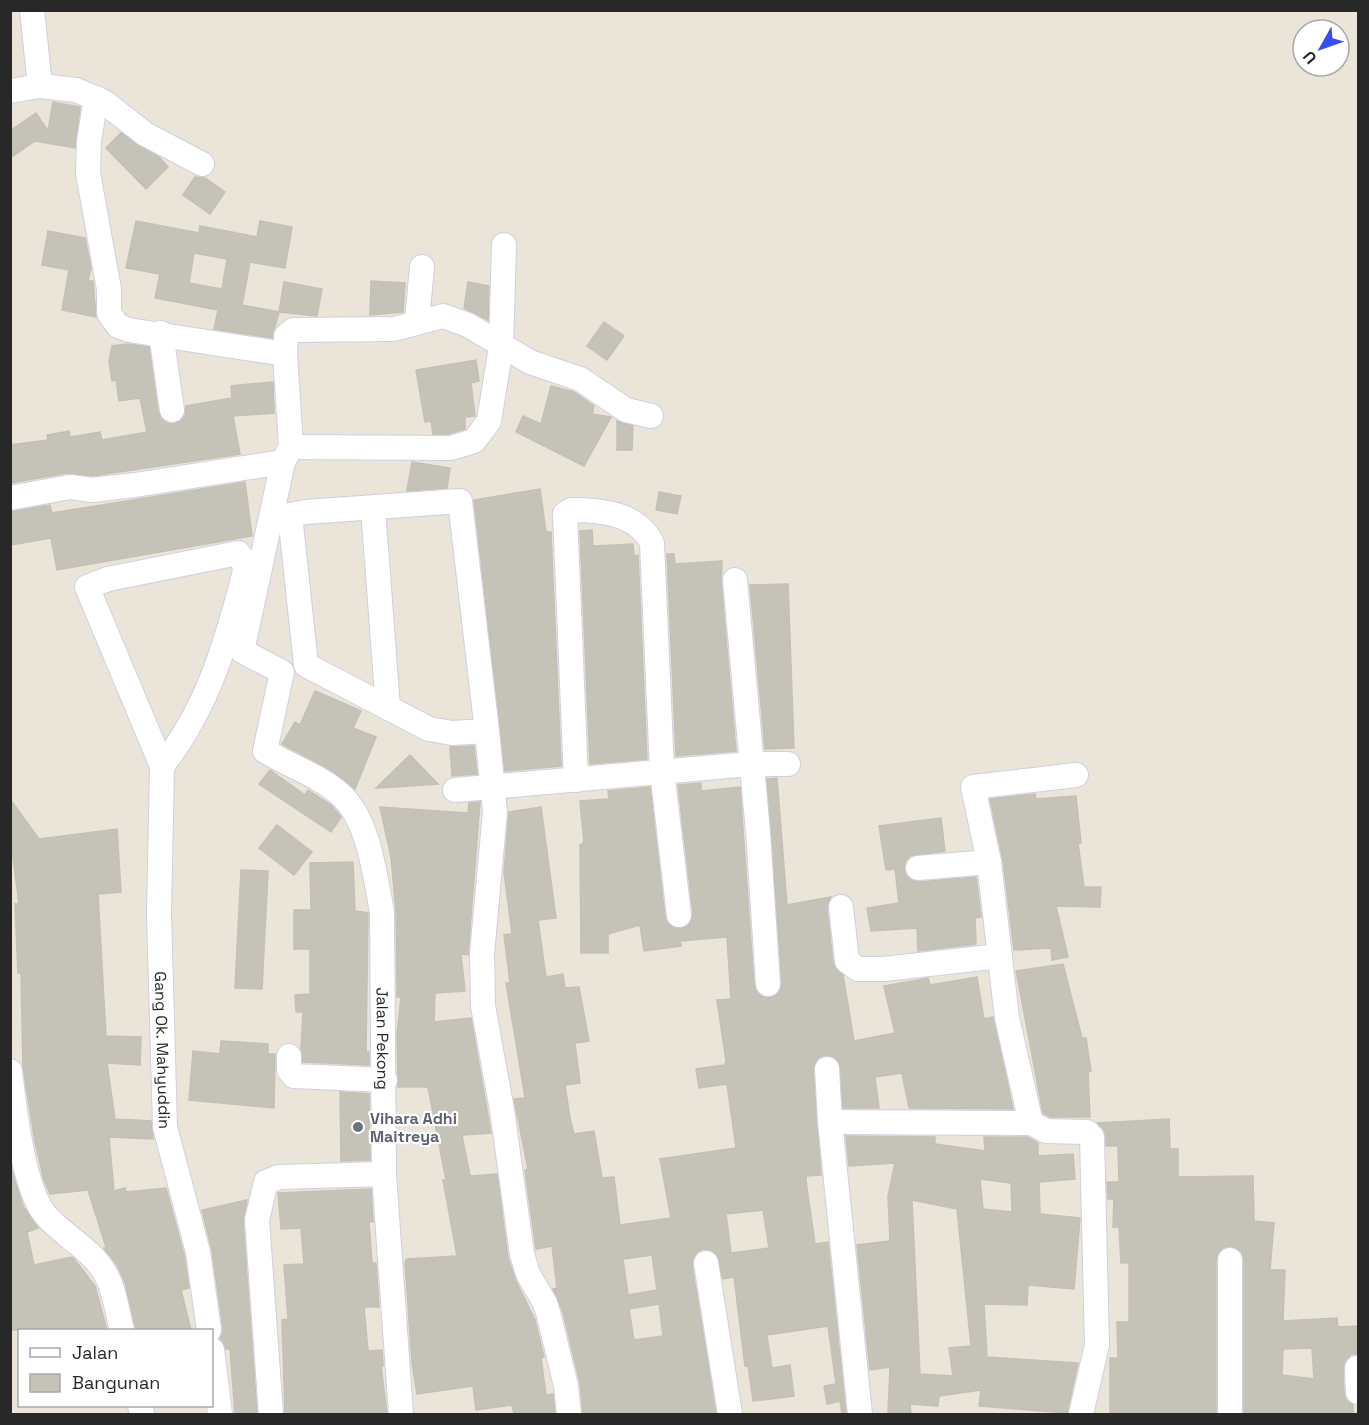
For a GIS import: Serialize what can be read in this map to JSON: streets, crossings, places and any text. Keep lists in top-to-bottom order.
{
  "streets": {
    "street": ["Jalan Pekong", "Gang Ok. Mahyuddin"]
  },
  "places": ["Vihara Adhi Maitreya"],
  "legend": ["Jalan", "Bangunan"],
  "north": "bottom left"
}
